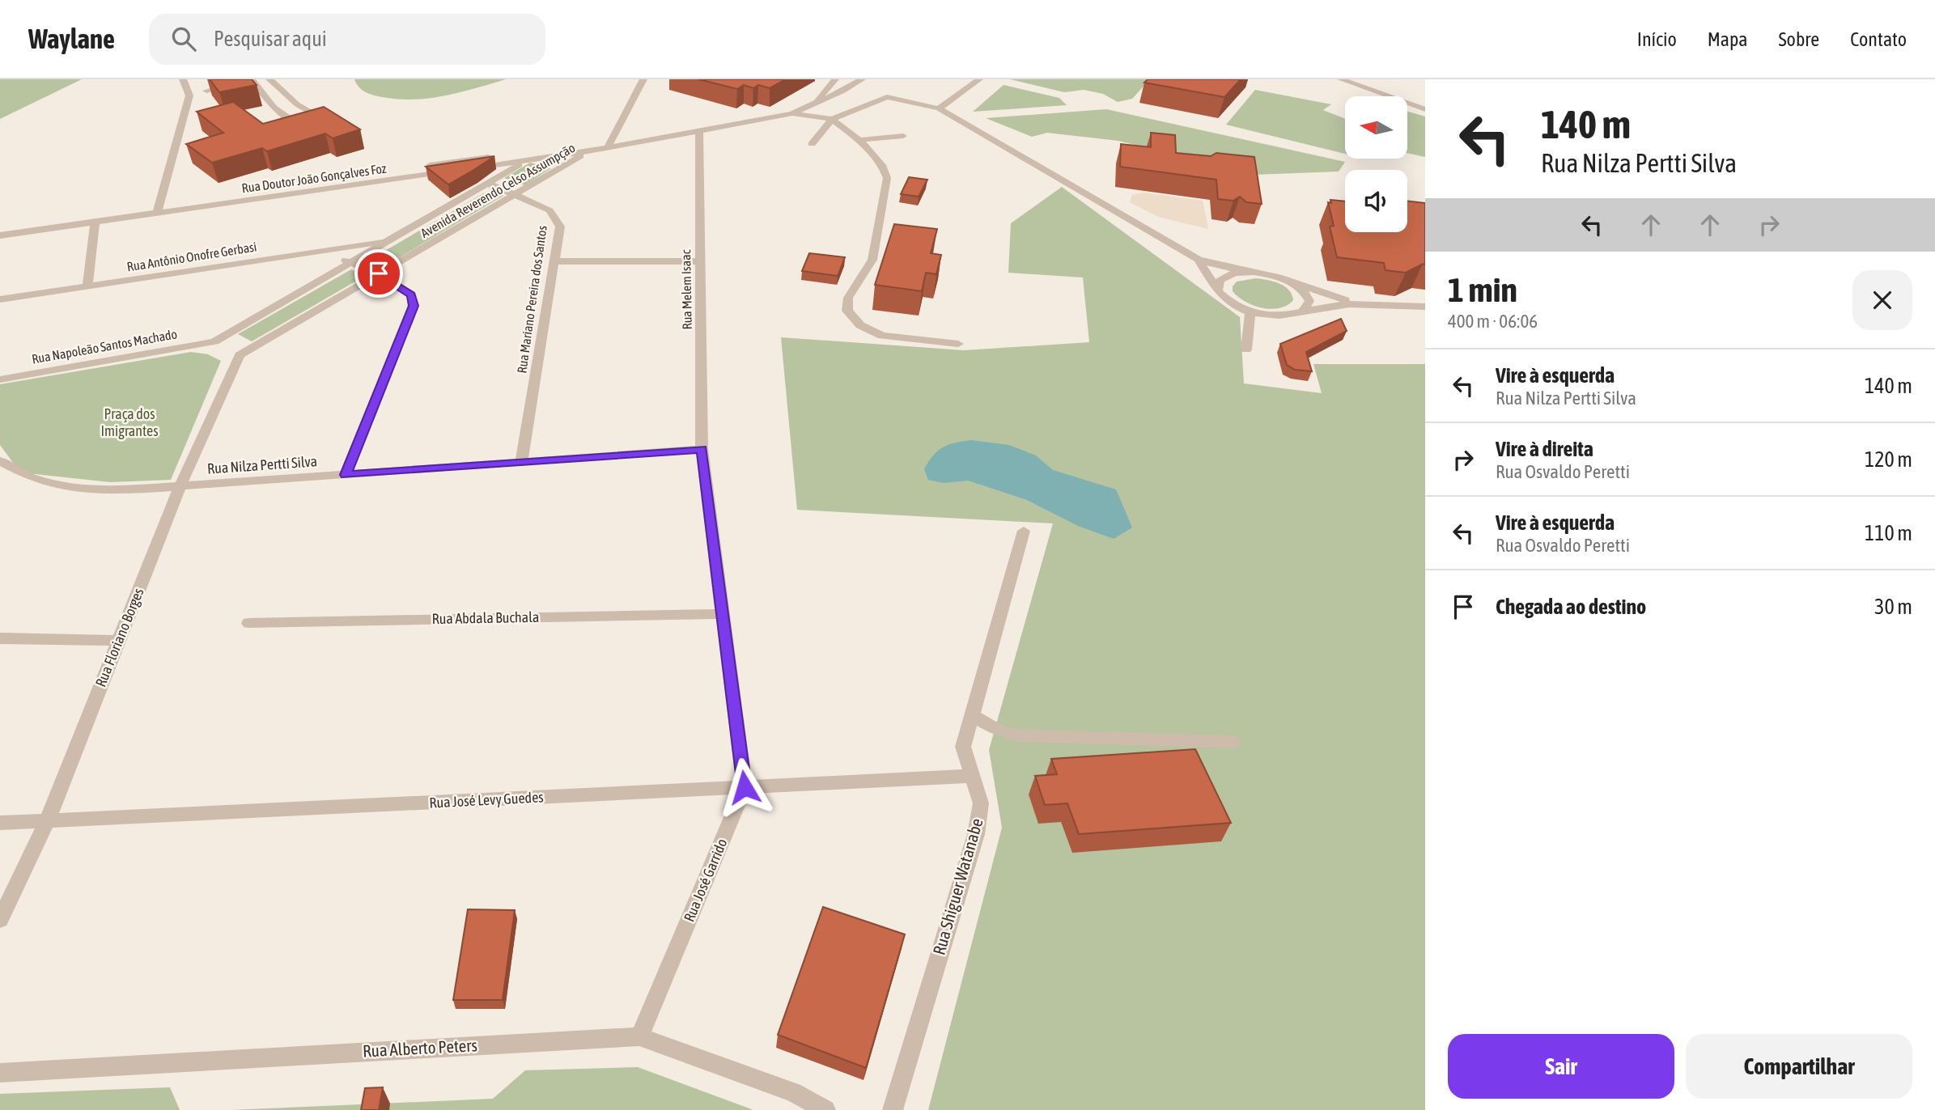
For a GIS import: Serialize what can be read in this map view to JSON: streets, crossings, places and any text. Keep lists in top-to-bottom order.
{
  "streets": {
    "street": [
      "Rua Doutor João Gonçalves Foz",
      "Avenida Reverendo Celso Assumpção",
      "Rua Antônio Onofre Gerbasi",
      "Rua Melem Isaac",
      "Rua Mariano Pereira dos Santos",
      "Rua Napoleão Santos Machado",
      "Rua Nilza Pertti Silva",
      "Rua Abdala Buchala",
      "Rua Floriano Borges",
      "Rua José Levy Guedes",
      "Rua José Garrido",
      "Rua Shiguer Watanabe",
      "Rua Alberto Peters"
    ]
  },
  "crossings": [
    ["Rua Doutor João Gonçalves Foz", "Avenida Reverendo Celso Assumpção"],
    ["Rua Doutor João Gonçalves Foz", "Rua Melem Isaac"],
    ["Avenida Reverendo Celso Assumpção", "Rua Antônio Onofre Gerbasi"],
    ["Avenida Reverendo Celso Assumpção", "Rua Mariano Pereira dos Santos"],
    ["Avenida Reverendo Celso Assumpção", "Rua Napoleão Santos Machado"],
    ["Avenida Reverendo Celso Assumpção", "Rua Floriano Borges"],
    ["Rua Melem Isaac", "Rua Nilza Pertti Silva"],
    ["Rua Mariano Pereira dos Santos", "Rua Nilza Pertti Silva"],
    ["Rua Napoleão Santos Machado", "Rua Floriano Borges"],
    ["Rua Nilza Pertti Silva", "Rua Floriano Borges"],
    ["Rua Floriano Borges", "Rua José Levy Guedes"],
    ["Rua José Levy Guedes", "Rua José Garrido"],
    ["Rua José Levy Guedes", "Rua Shiguer Watanabe"],
    ["Rua José Garrido", "Rua Alberto Peters"]
  ],
  "parks": ["Praça dos Imigrantes"],
  "north": "left",
  "page": {
    "header": "Waylane",
    "search": "Pesquisar aqui",
    "nav": [
      "Início",
      "Mapa",
      "Sobre",
      "Contato"
    ],
    "turn": ["140 m", "Rua Nilza Pertti Silva"],
    "heading": ["1 min", "400 m · 06:06"],
    "list": [
      {
        "name": "Vire à esquerda",
        "note": "Rua Nilza Pertti Silva",
        "value": "140 m"
      },
      {
        "name": "Vire à direita",
        "note": "Rua Osvaldo Peretti",
        "value": "120 m"
      },
      {
        "name": "Vire à esquerda",
        "note": "Rua Osvaldo Peretti",
        "value": "110 m"
      },
      {
        "name": "Chegada ao destino",
        "value": "30 m"
      }
    ],
    "buttons": ["Sair", "Compartilhar"]
  }
}
